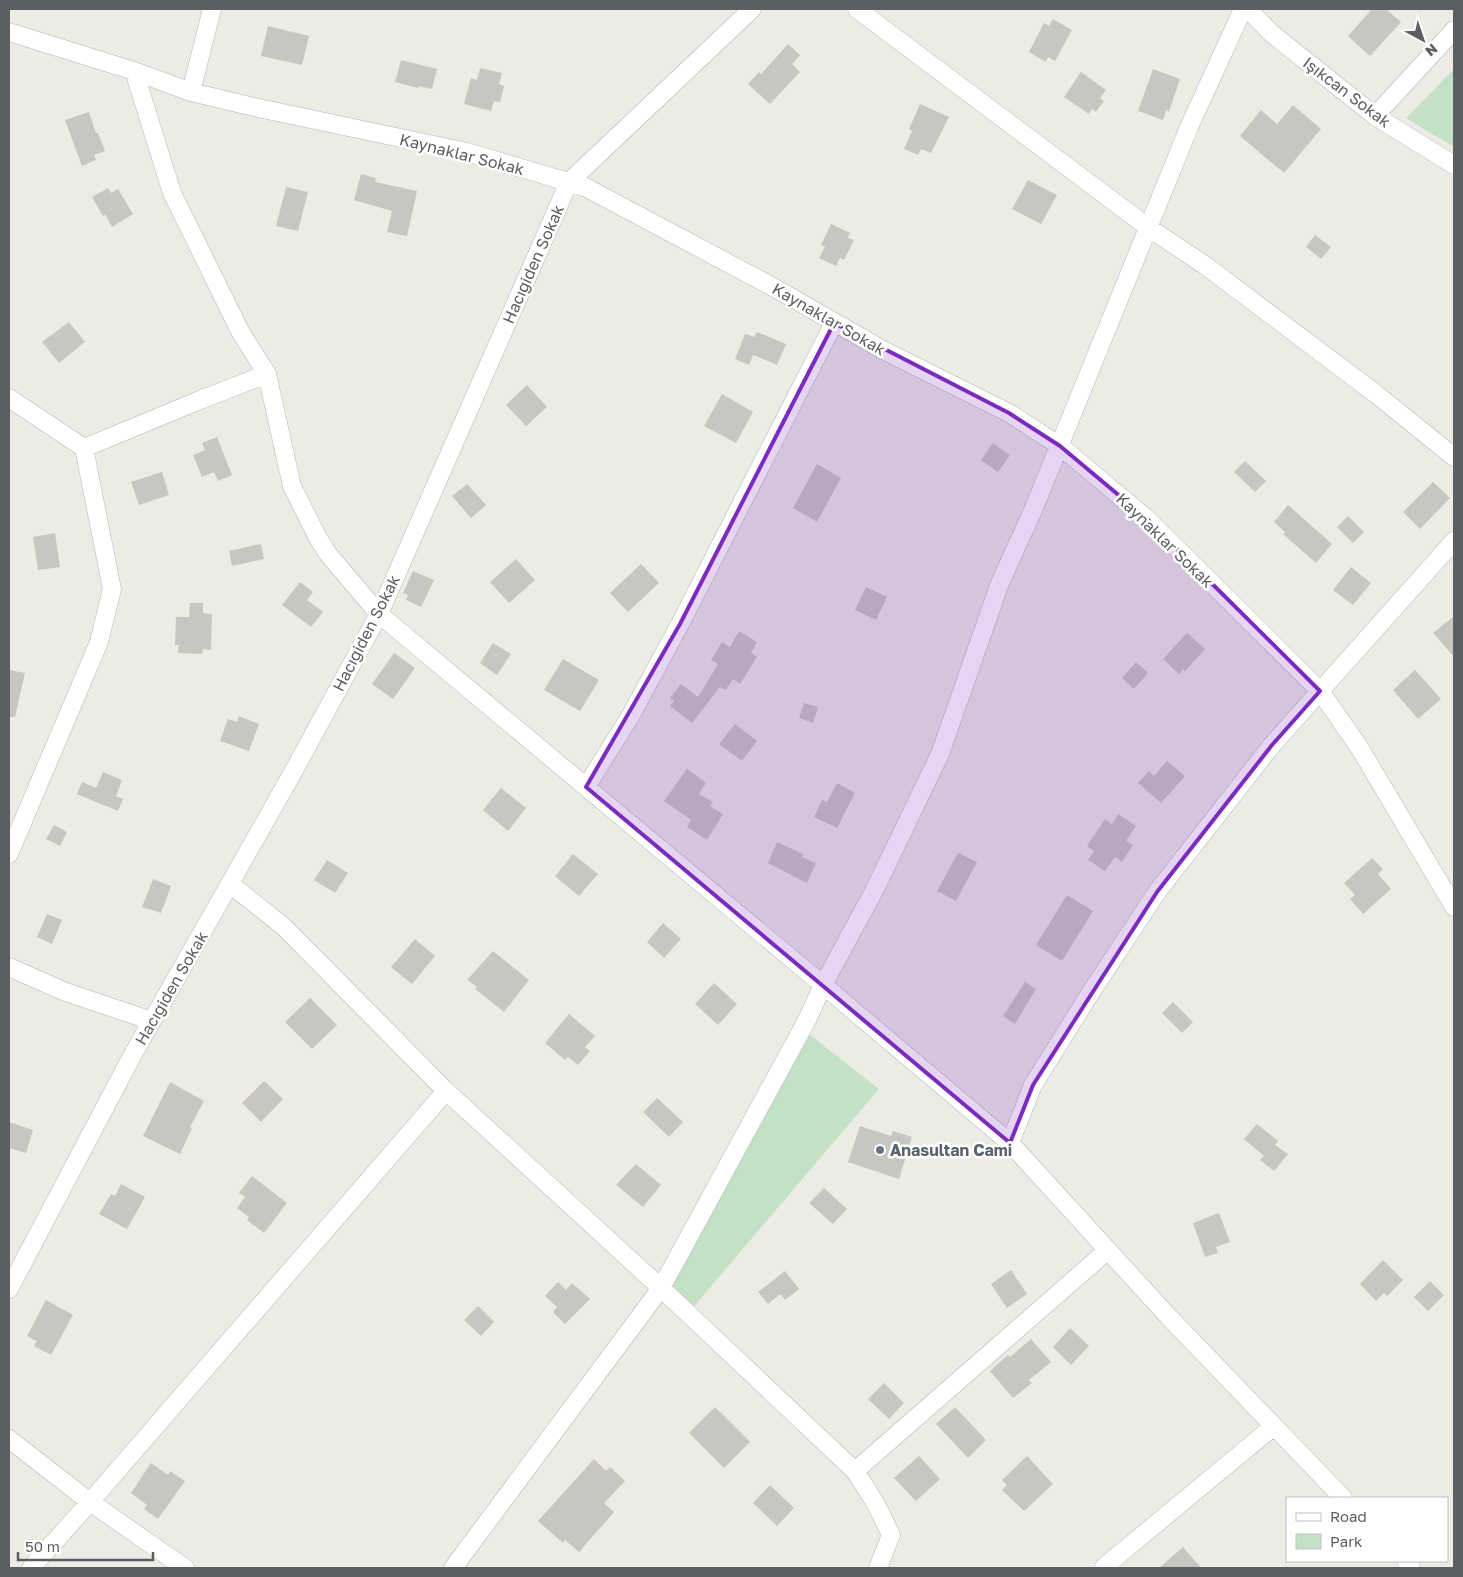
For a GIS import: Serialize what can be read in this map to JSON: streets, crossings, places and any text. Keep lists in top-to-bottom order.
{
  "streets": {
    "street": ["Işıkcan Sokak", "Kaynaklar Sokak", "Hacıgiden Sokak"]
  },
  "crossings": [
    ["Kaynaklar Sokak", "Hacıgiden Sokak"]
  ],
  "places": ["Anasultan Cami"],
  "legend": ["Road", "Park"],
  "scale_bar": "50 m",
  "north": "bottom right"
}
